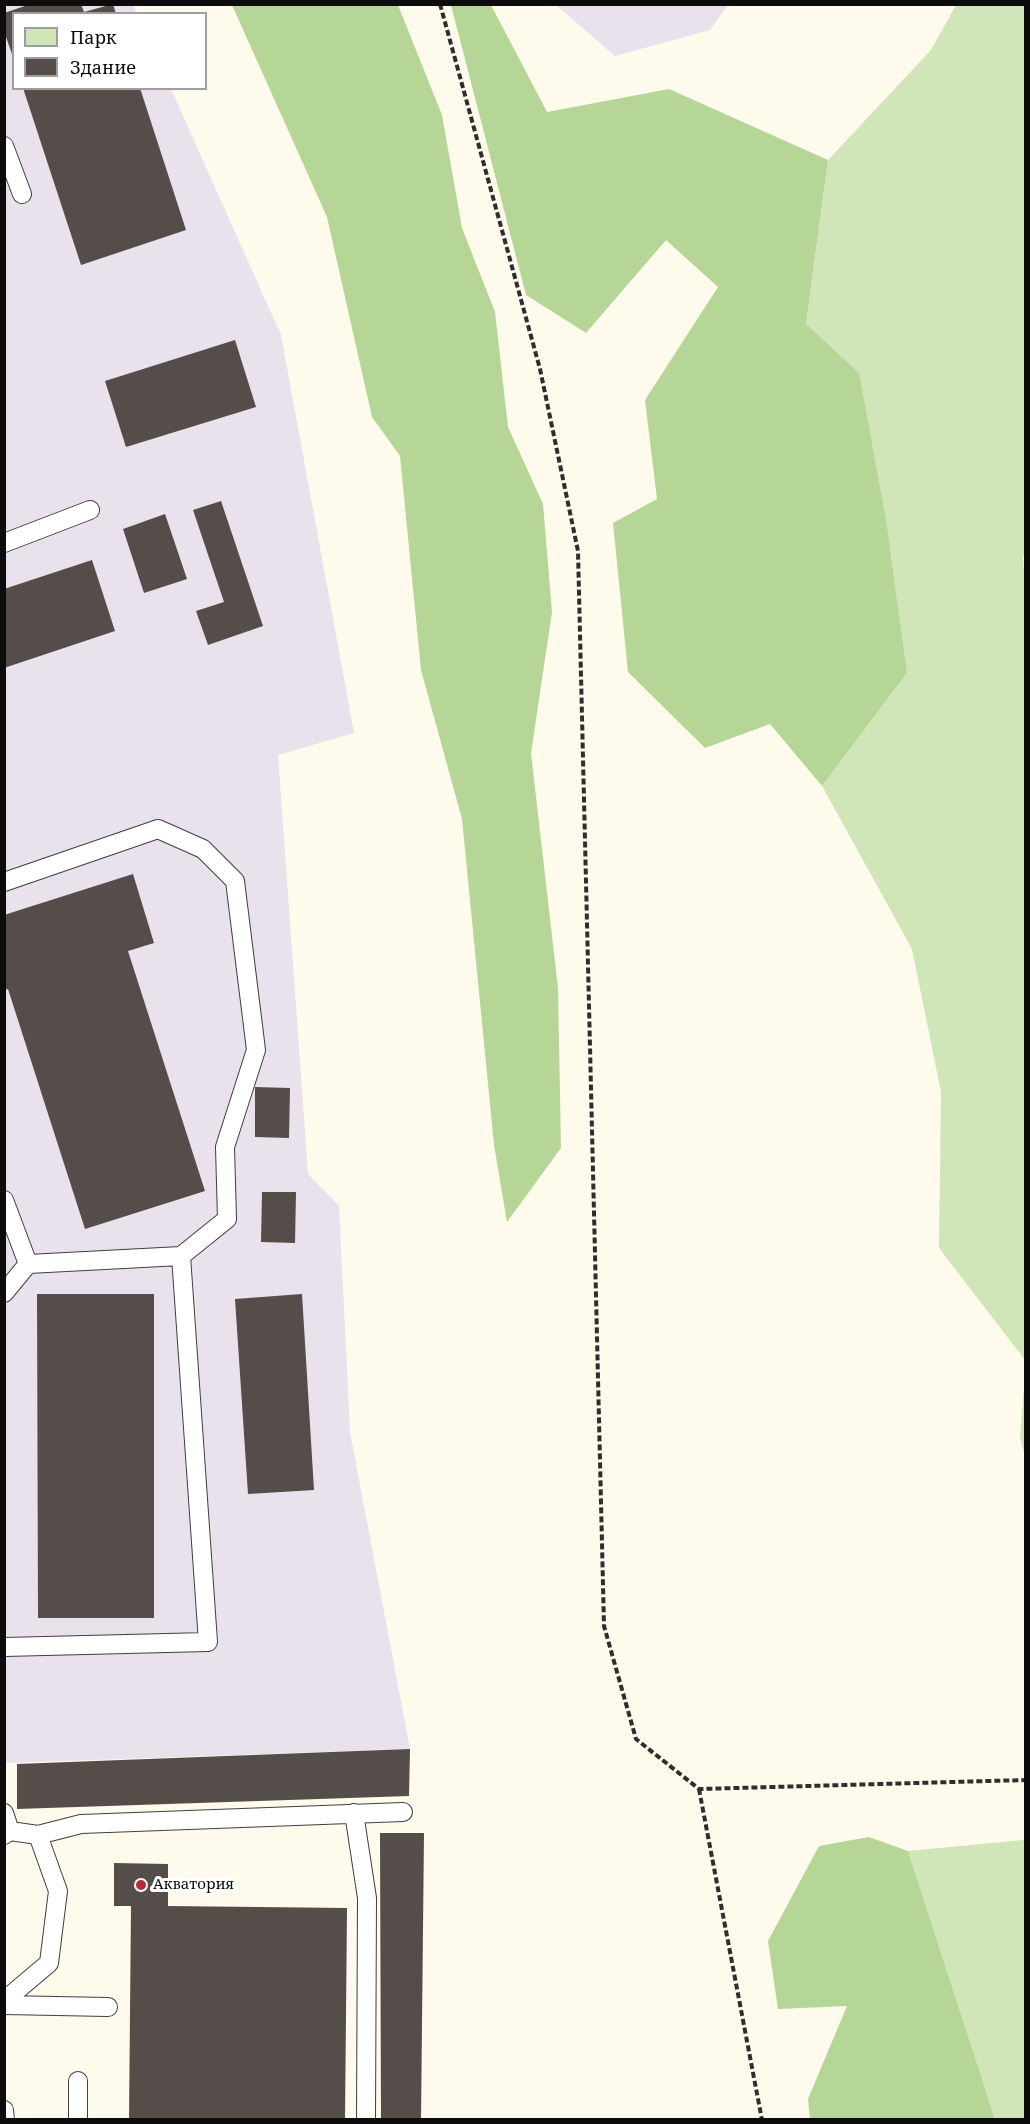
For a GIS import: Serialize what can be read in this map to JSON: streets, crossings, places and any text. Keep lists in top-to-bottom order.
{
  "places": ["Акватория"],
  "legend": ["Парк", "Здание"]
}
